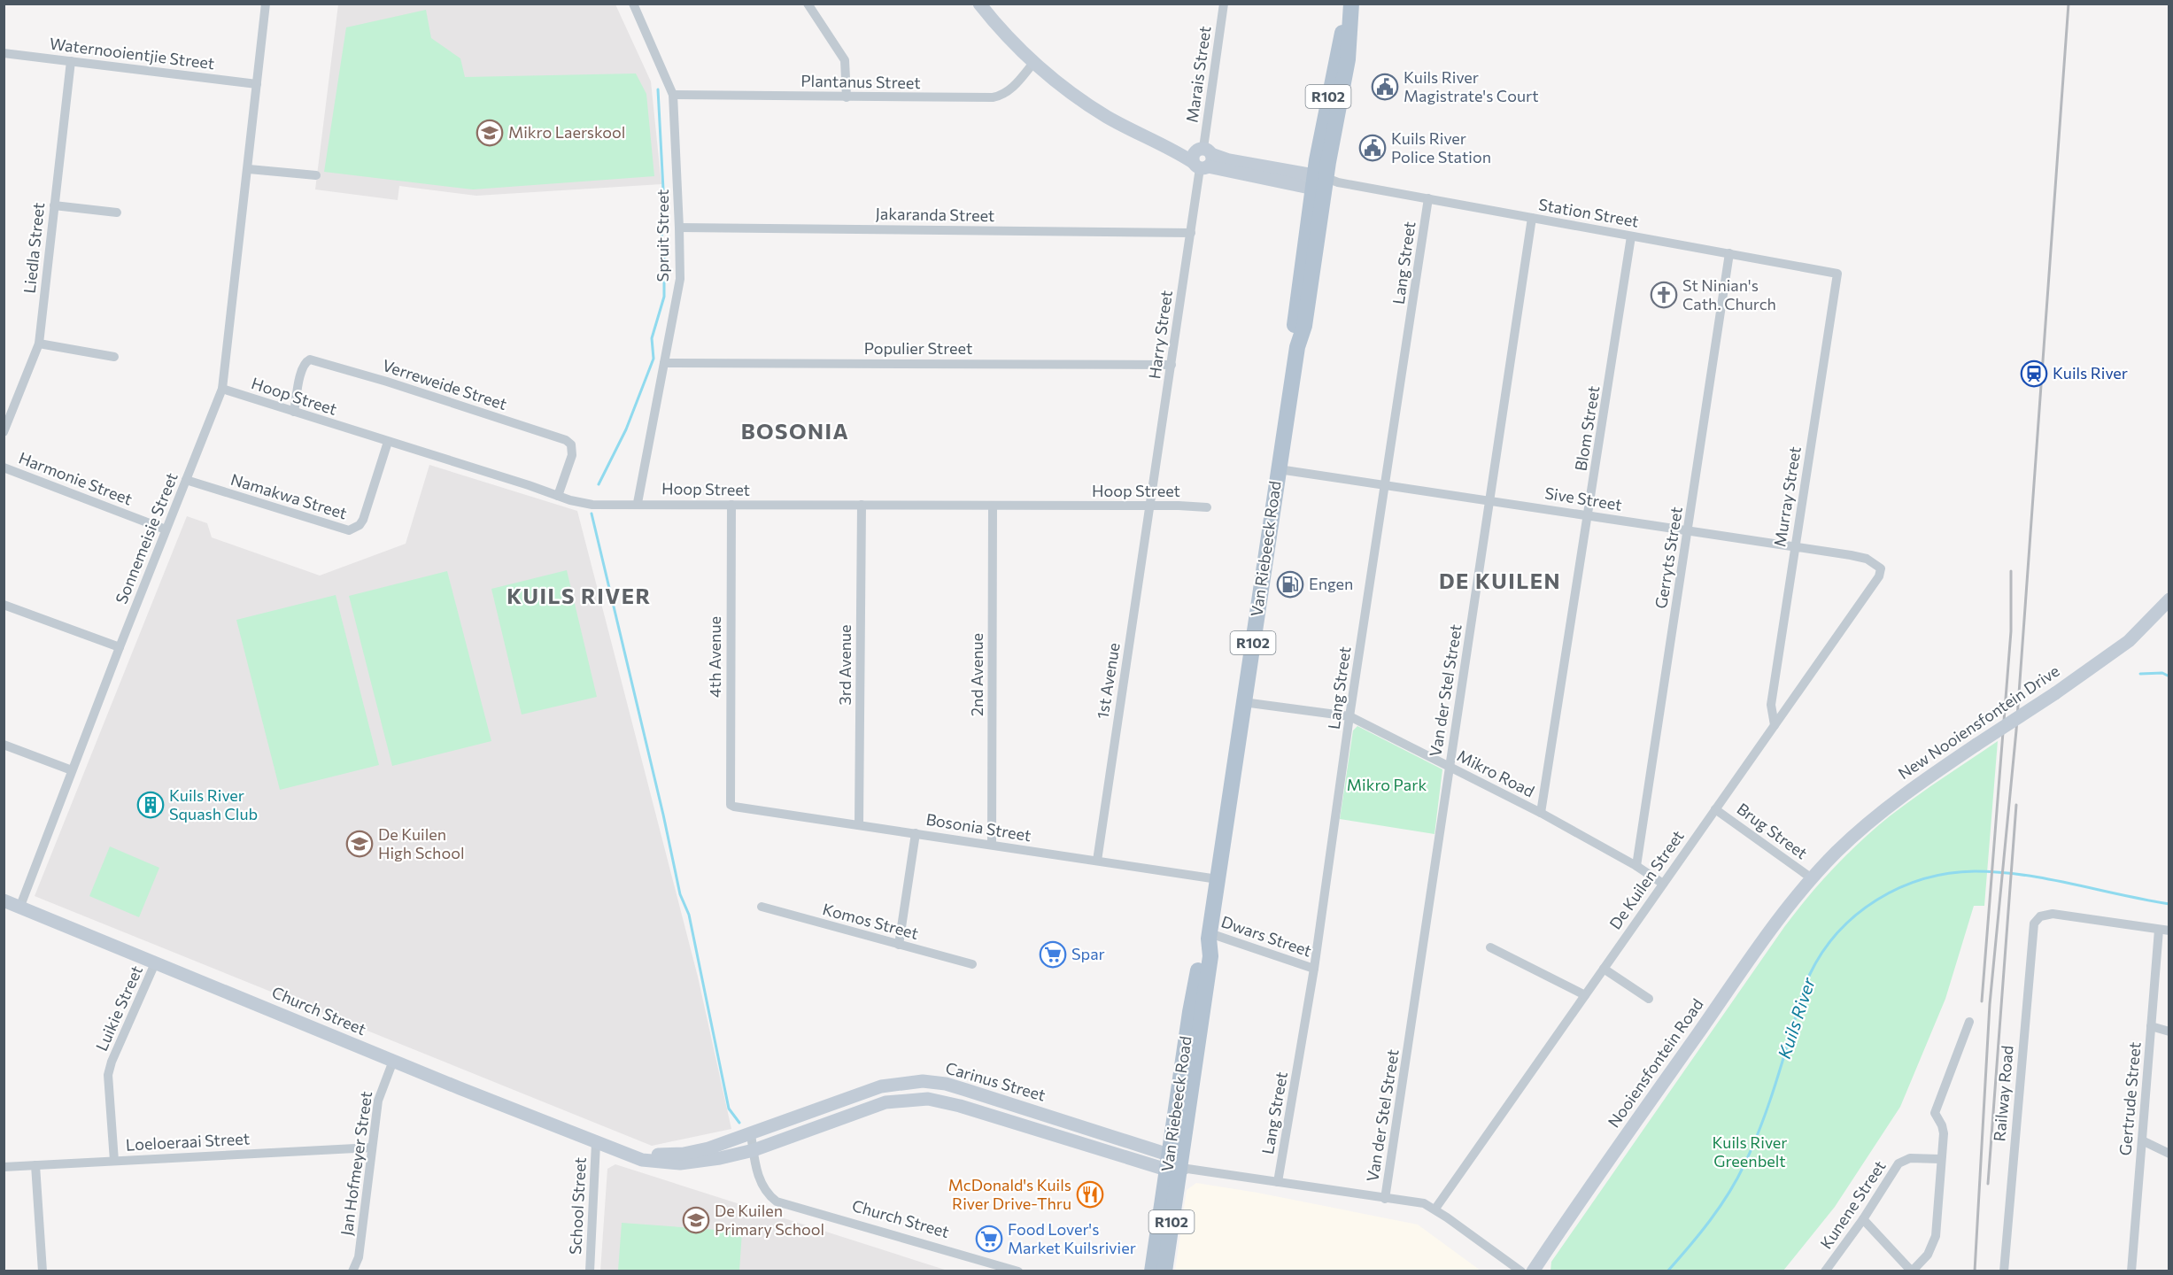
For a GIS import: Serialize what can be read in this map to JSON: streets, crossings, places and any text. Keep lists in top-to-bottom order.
{
  "streets": {
    "main road": ["R102", "Van Riebeeck Road"],
    "street": [
      "Waternooientjie Street",
      "Marais Street",
      "Plantanus Street",
      "Station Street",
      "Jakaranda Street",
      "Spruit Street",
      "Liedla Street",
      "Lang Street",
      "Harry Street",
      "Populier Street",
      "Verreweide Street",
      "Hoop Street",
      "Blom Street",
      "Harmonie Street",
      "Namakwa Street",
      "Murray Street",
      "Sive Street",
      "Sonnemeisie Street",
      "Gerryts Street",
      "4th Avenue",
      "3rd Avenue",
      "2nd Avenue",
      "1st Avenue",
      "Van der Stel Street",
      "New Nooiensfontein Drive",
      "Mikro Road",
      "Bosonia Street",
      "Brug Street",
      "De Kuilen Street",
      "Komos Street",
      "Dwars Street",
      "Luikie Street",
      "Church Street",
      "Nooiensfontein Road",
      "Carinus Street",
      "Railway Road",
      "Gertrude Street",
      "Loeloeraai Street",
      "Jan Hofmeyer Street",
      "Kunene Street",
      "School Street"
    ]
  },
  "crossings": [
    ["Waternooientjie Street", "Liedla Street"],
    ["Waternooientjie Street", "Sonnemeisie Street"],
    ["Marais Street", "Harry Street"],
    ["Plantanus Street", "Spruit Street"],
    ["Station Street", "Lang Street"],
    ["Station Street", "Blom Street"],
    ["Station Street", "Murray Street"],
    ["Station Street", "Van Riebeeck Road"],
    ["Station Street", "Gerryts Street"],
    ["Station Street", "Van der Stel Street"],
    ["Jakaranda Street", "Spruit Street"],
    ["Jakaranda Street", "Harry Street"],
    ["Spruit Street", "Populier Street"],
    ["Spruit Street", "Hoop Street"],
    ["Lang Street", "Sive Street"],
    ["Lang Street", "Mikro Road"],
    ["Lang Street", "Dwars Street"],
    ["Lang Street", "Carinus Street"],
    ["Harry Street", "Populier Street"],
    ["Harry Street", "Hoop Street"],
    ["Harry Street", "1st Avenue"],
    ["Verreweide Street", "Hoop Street"],
    ["Hoop Street", "Namakwa Street"],
    ["Hoop Street", "Sonnemeisie Street"],
    ["Hoop Street", "4th Avenue"],
    ["Hoop Street", "3rd Avenue"],
    ["Hoop Street", "2nd Avenue"],
    ["Hoop Street", "1st Avenue"],
    ["Blom Street", "Sive Street"],
    ["Blom Street", "Mikro Road"],
    ["Harmonie Street", "Sonnemeisie Street"],
    ["Namakwa Street", "Sonnemeisie Street"],
    ["Murray Street", "Sive Street"],
    ["Murray Street", "De Kuilen Street"],
    ["Sive Street", "Van Riebeeck Road"],
    ["Sive Street", "Gerryts Street"],
    ["Sive Street", "Van der Stel Street"],
    ["Sive Street", "De Kuilen Street"],
    ["Sonnemeisie Street", "Church Street"],
    ["Van Riebeeck Road", "Mikro Road"],
    ["Van Riebeeck Road", "Bosonia Street"],
    ["Van Riebeeck Road", "Dwars Street"],
    ["Van Riebeeck Road", "Carinus Street"],
    ["Gerryts Street", "Mikro Road"],
    ["4th Avenue", "Bosonia Street"],
    ["3rd Avenue", "Bosonia Street"],
    ["2nd Avenue", "Bosonia Street"],
    ["1st Avenue", "Bosonia Street"],
    ["Van der Stel Street", "Mikro Road"],
    ["Van der Stel Street", "Carinus Street"],
    ["New Nooiensfontein Drive", "Brug Street"],
    ["New Nooiensfontein Drive", "Nooiensfontein Road"],
    ["Mikro Road", "De Kuilen Street"],
    ["Brug Street", "De Kuilen Street"],
    ["Brug Street", "Nooiensfontein Road"],
    ["De Kuilen Street", "Carinus Street"],
    ["Luikie Street", "Church Street"],
    ["Luikie Street", "Loeloeraai Street"],
    ["Church Street", "Carinus Street"],
    ["Church Street", "Jan Hofmeyer Street"],
    ["Church Street", "School Street"],
    ["Railway Road", "Gertrude Street"],
    ["Loeloeraai Street", "Jan Hofmeyer Street"]
  ],
  "districts": ["BOSONIA", "DE KUILEN", "KUILS RIVER"],
  "water": ["Kuils River"],
  "parks": ["Mikro Park", "Kuils River Greenbelt"],
  "places": {
    "public building": ["Kuils River Magistrate's Court", "Kuils River Police Station"],
    "school or university": ["Mikro Laerskool", "De Kuilen High School", "De Kuilen Primary School"],
    "church": ["St Ninian's Cath. Church"],
    "station": ["Kuils River"],
    "fuel station": ["Engen"],
    "building": ["Kuils River Squash Club"],
    "supermarket": ["Spar", "Food Lover's Market Kuilsrivier"],
    "restaurant": ["McDonald's Kuils River Drive-Thru"]
  }
}
